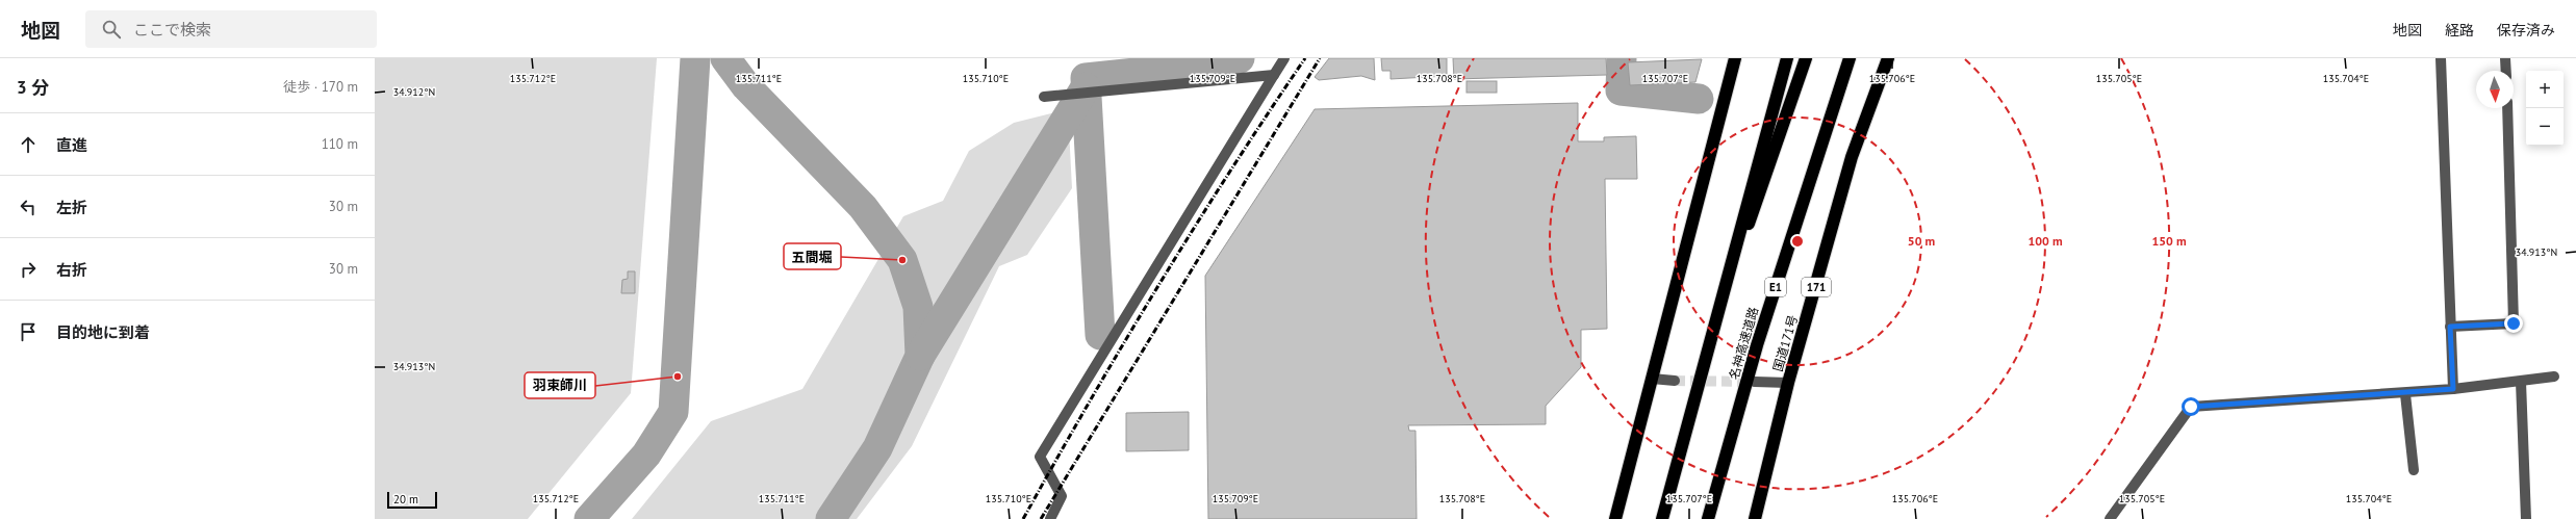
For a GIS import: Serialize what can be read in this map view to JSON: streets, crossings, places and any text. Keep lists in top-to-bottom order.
{
  "streets": {
    "highway": [
      "E1",
      "171",
      "名神高速道路",
      "国道171号"
    ]
  },
  "places": ["五間堀", "羽束師川"],
  "scale_bar": "20 m",
  "north": "bottom",
  "page": {
    "header": "地図",
    "search": "ここで検索",
    "nav": ["地図", "経路", "保存済み"],
    "heading": ["3 分", "徒歩 · 170 m"],
    "map_buttons": ["+", "−"],
    "list": [
      ["直進", "110 m"],
      ["左折", "30 m"],
      ["右折", "30 m"],
      "目的地に到着"
    ],
    "scale": "20 m"
  },
  "coordinates": [
    "135.712°E",
    "135.711°E",
    "135.710°E",
    "135.709°E",
    "135.708°E",
    "135.707°E",
    "135.706°E",
    "135.705°E",
    "135.704°E",
    "34.912°N",
    "34.913°N"
  ],
  "rings": ["50 m", "100 m", "150 m"]
}
